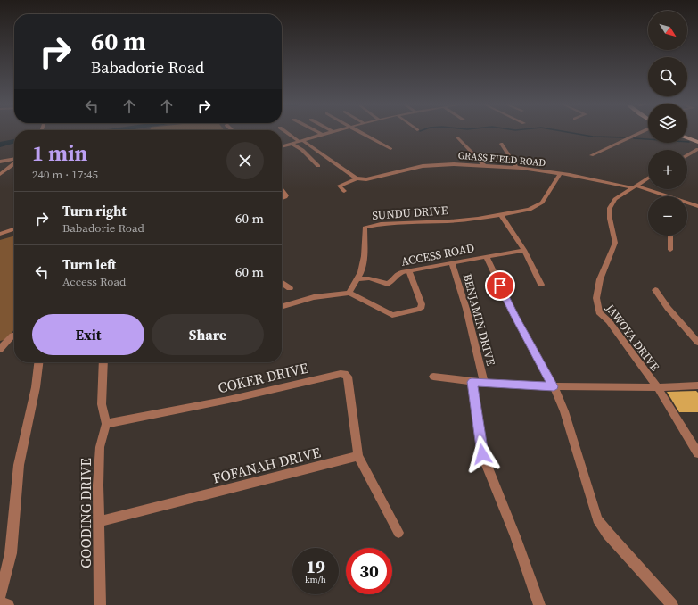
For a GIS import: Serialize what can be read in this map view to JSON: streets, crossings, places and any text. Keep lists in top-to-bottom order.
{
  "streets": {
    "street": [
      "GRASS FIELD ROAD",
      "SUNDU DRIVE",
      "ACCESS ROAD",
      "BENJAMIN DRIVE",
      "JAWOYA DRIVE",
      "COKER DRIVE",
      "FOFANAH DRIVE",
      "GOODING DRIVE"
    ]
  },
  "crossings": [
    ["GRASS FIELD ROAD", "SUNDU DRIVE"],
    ["GRASS FIELD ROAD", "JAWOYA DRIVE"],
    ["SUNDU DRIVE", "ACCESS ROAD"],
    ["ACCESS ROAD", "BENJAMIN DRIVE"],
    ["COKER DRIVE", "FOFANAH DRIVE"],
    ["COKER DRIVE", "GOODING DRIVE"],
    ["FOFANAH DRIVE", "GOODING DRIVE"]
  ],
  "north": "bottom right",
  "page": {
    "map_buttons": ["+", "−"],
    "turn": ["60 m", "Babadorie Road"],
    "heading": ["1 min", "240 m · 17:45"],
    "list": [
      {
        "name": "Turn right",
        "note": "Babadorie Road",
        "value": "60 m"
      },
      {
        "name": "Turn left",
        "note": "Access Road",
        "value": "60 m"
      }
    ],
    "buttons": ["Exit", "Share"],
    "speed": "19 km/h",
    "limit": "30"
  }
}
